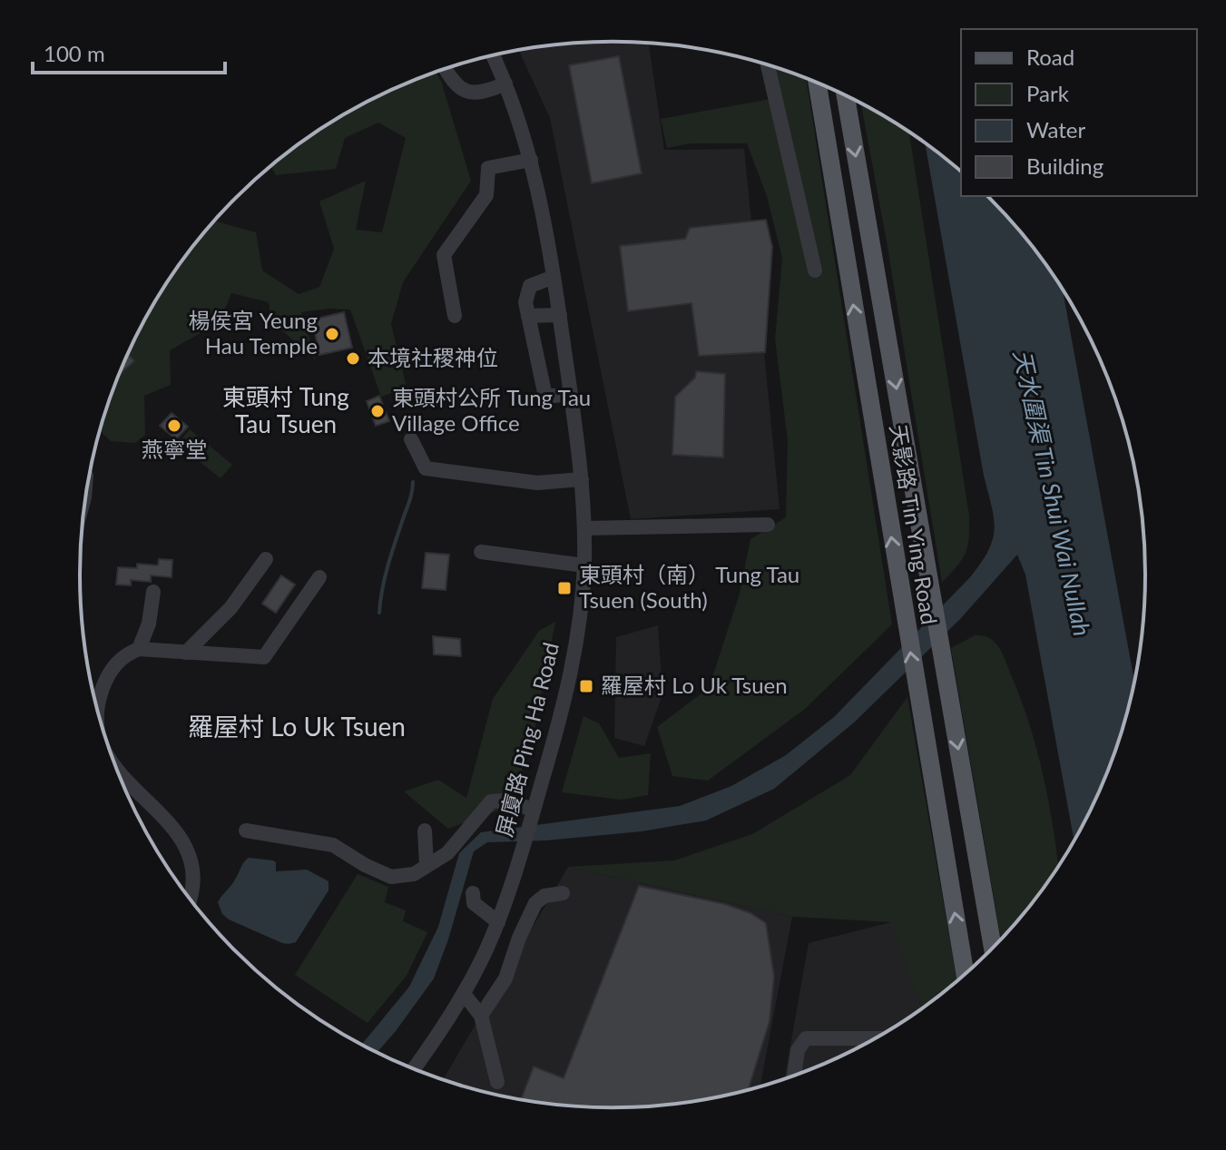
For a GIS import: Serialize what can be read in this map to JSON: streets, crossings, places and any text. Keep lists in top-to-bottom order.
{
  "streets": {
    "main road": ["天影路 Tin Ying Road"],
    "street": ["屏廈路 Ping Ha Road"]
  },
  "districts": ["東頭村 Tung Tau Tsuen", "羅屋村 Lo Uk Tsuen"],
  "water": ["天水圍渠 Tin Shui Wai Nullah"],
  "places": {
    "other": [
      "楊侯宮 Yeung Hau Temple",
      "本境社稷神位",
      "東頭村公所 Tung Tau Village Office",
      "燕寧堂"
    ],
    "transit": ["東頭村（南） Tung Tau Tsuen (South)", "羅屋村 Lo Uk Tsuen"]
  },
  "legend": [
    "Road",
    "Park",
    "Water",
    "Building"
  ],
  "scale_bar": "100 m"
}
